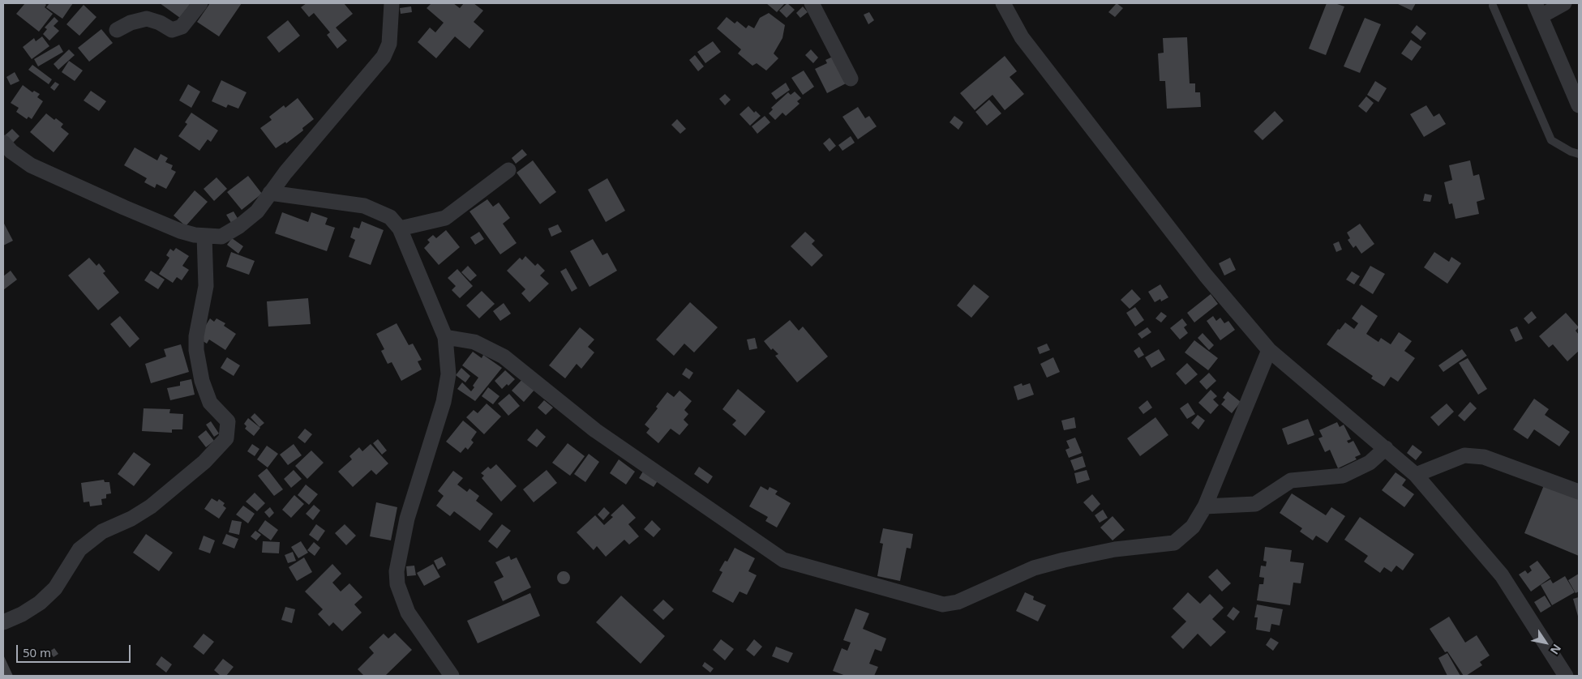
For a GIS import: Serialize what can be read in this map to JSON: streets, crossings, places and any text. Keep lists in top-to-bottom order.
{
  "scale_bar": "50 m",
  "north": "bottom right"
}
